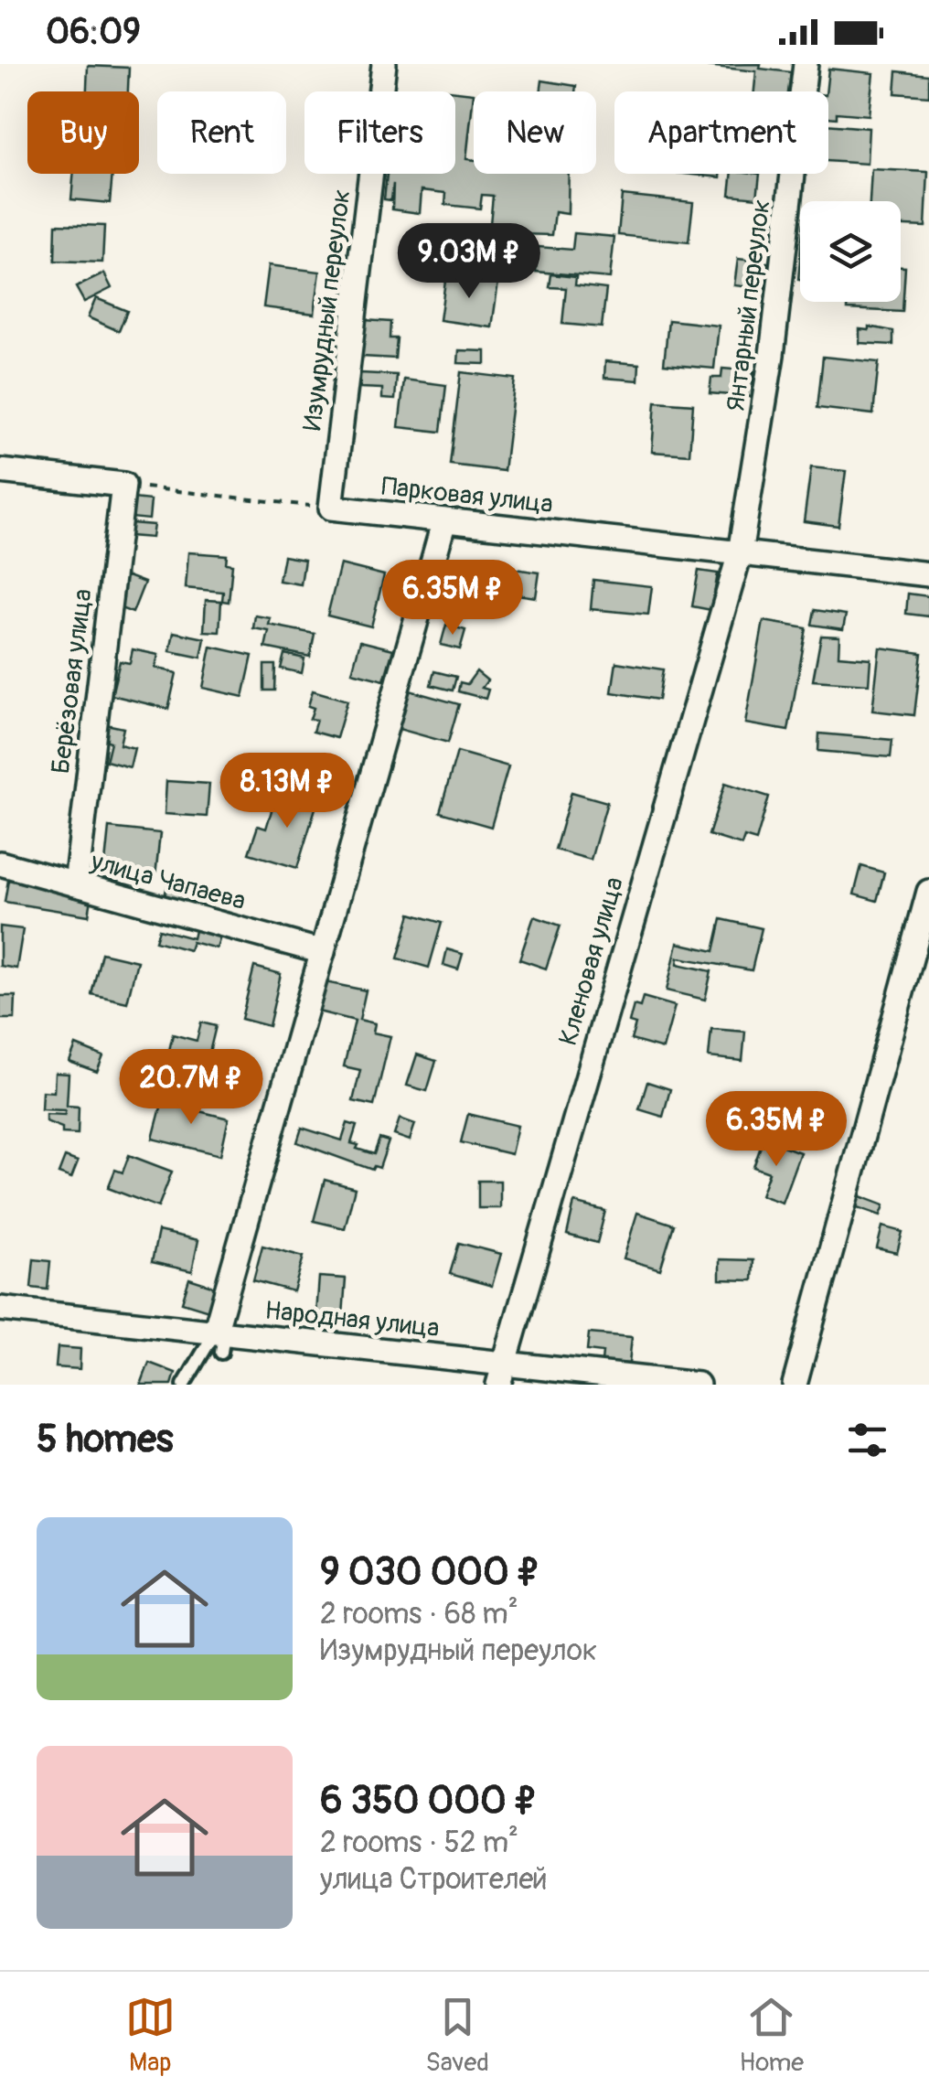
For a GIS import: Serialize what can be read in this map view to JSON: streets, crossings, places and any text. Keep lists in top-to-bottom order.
{
  "streets": {
    "street": [
      "Янтарный переулок",
      "Изумрудный переулок",
      "Парковая улица",
      "Берёзовая улица",
      "улица Чапаева",
      "Кленовая улица",
      "Народная улица"
    ]
  },
  "crossings": [
    ["Янтарный переулок", "Парковая улица"],
    ["Янтарный переулок", "Кленовая улица"],
    ["Изумрудный переулок", "Парковая улица"],
    ["Парковая улица", "Кленовая улица"],
    ["Берёзовая улица", "улица Чапаева"],
    ["Кленовая улица", "Народная улица"]
  ],
  "page": {
    "status": "06:09",
    "chip": [
      "Buy",
      "Rent",
      "Filters",
      "New",
      "Apartment"
    ],
    "price": [
      "9.03M ₽",
      "6.35M ₽",
      "8.13M ₽",
      "20.7M ₽",
      "6.35M ₽"
    ],
    "heading": "5 homes",
    "list": [
      {
        "name": "9 030 000 ₽",
        "note": "2 rooms · 68 m² · Изумрудный переулок"
      },
      {
        "name": "6 350 000 ₽",
        "note": "2 rooms · 52 m² · улица Строителей"
      }
    ],
    "tabs": ["Map", "Saved", "Home"]
  }
}
